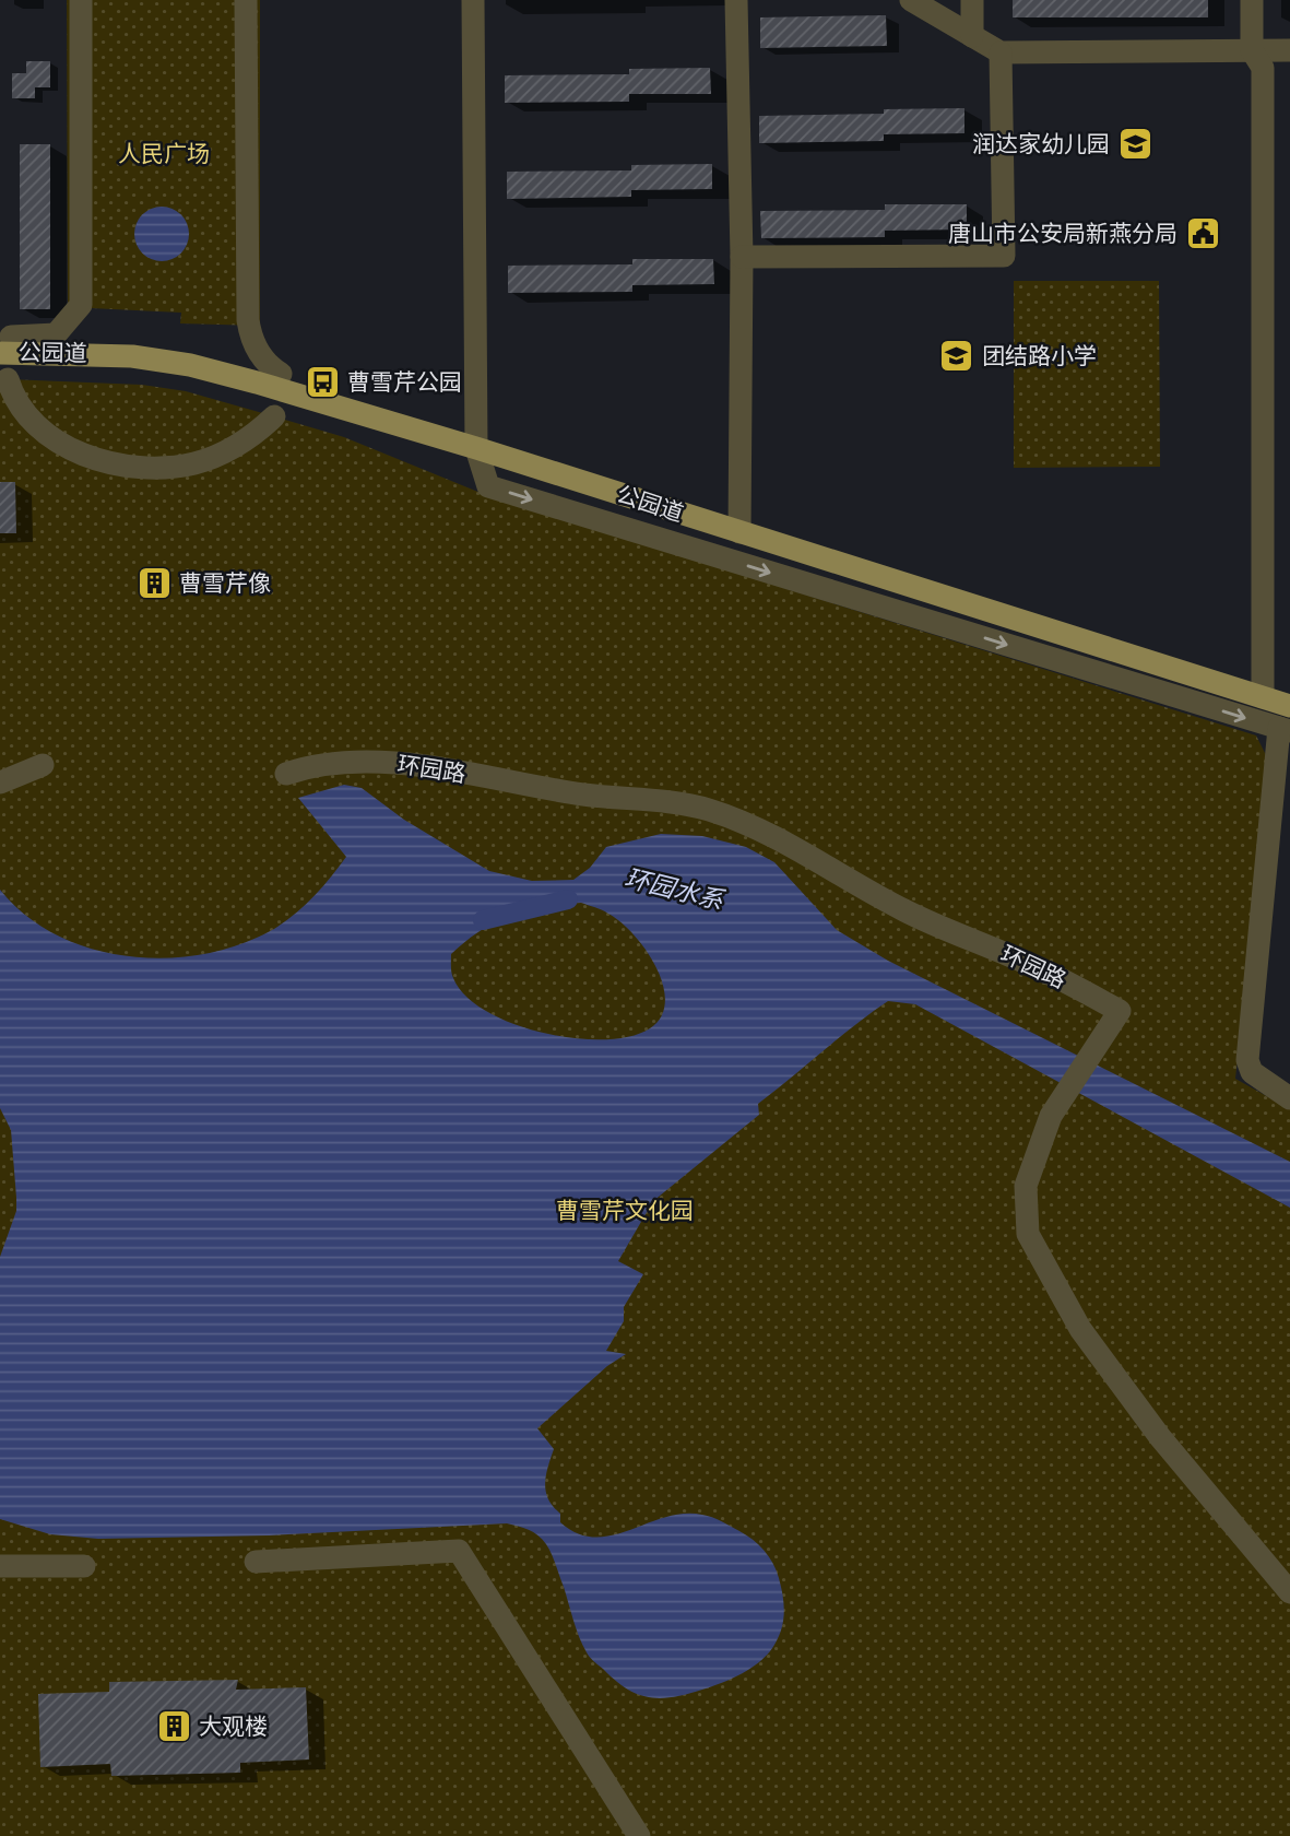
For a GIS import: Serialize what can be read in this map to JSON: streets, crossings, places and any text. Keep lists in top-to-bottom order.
{
  "streets": {
    "main road": ["公园道"],
    "street": ["环园路"]
  },
  "water": ["环园水系"],
  "parks": ["人民广场", "曹雪芹文化园"],
  "places": {
    "school or university": ["润达家幼儿园", "团结路小学"],
    "public building": ["唐山市公安局新燕分局"],
    "bus stop": ["曹雪芹公园"],
    "building": ["曹雪芹像", "大观楼"]
  }
}
